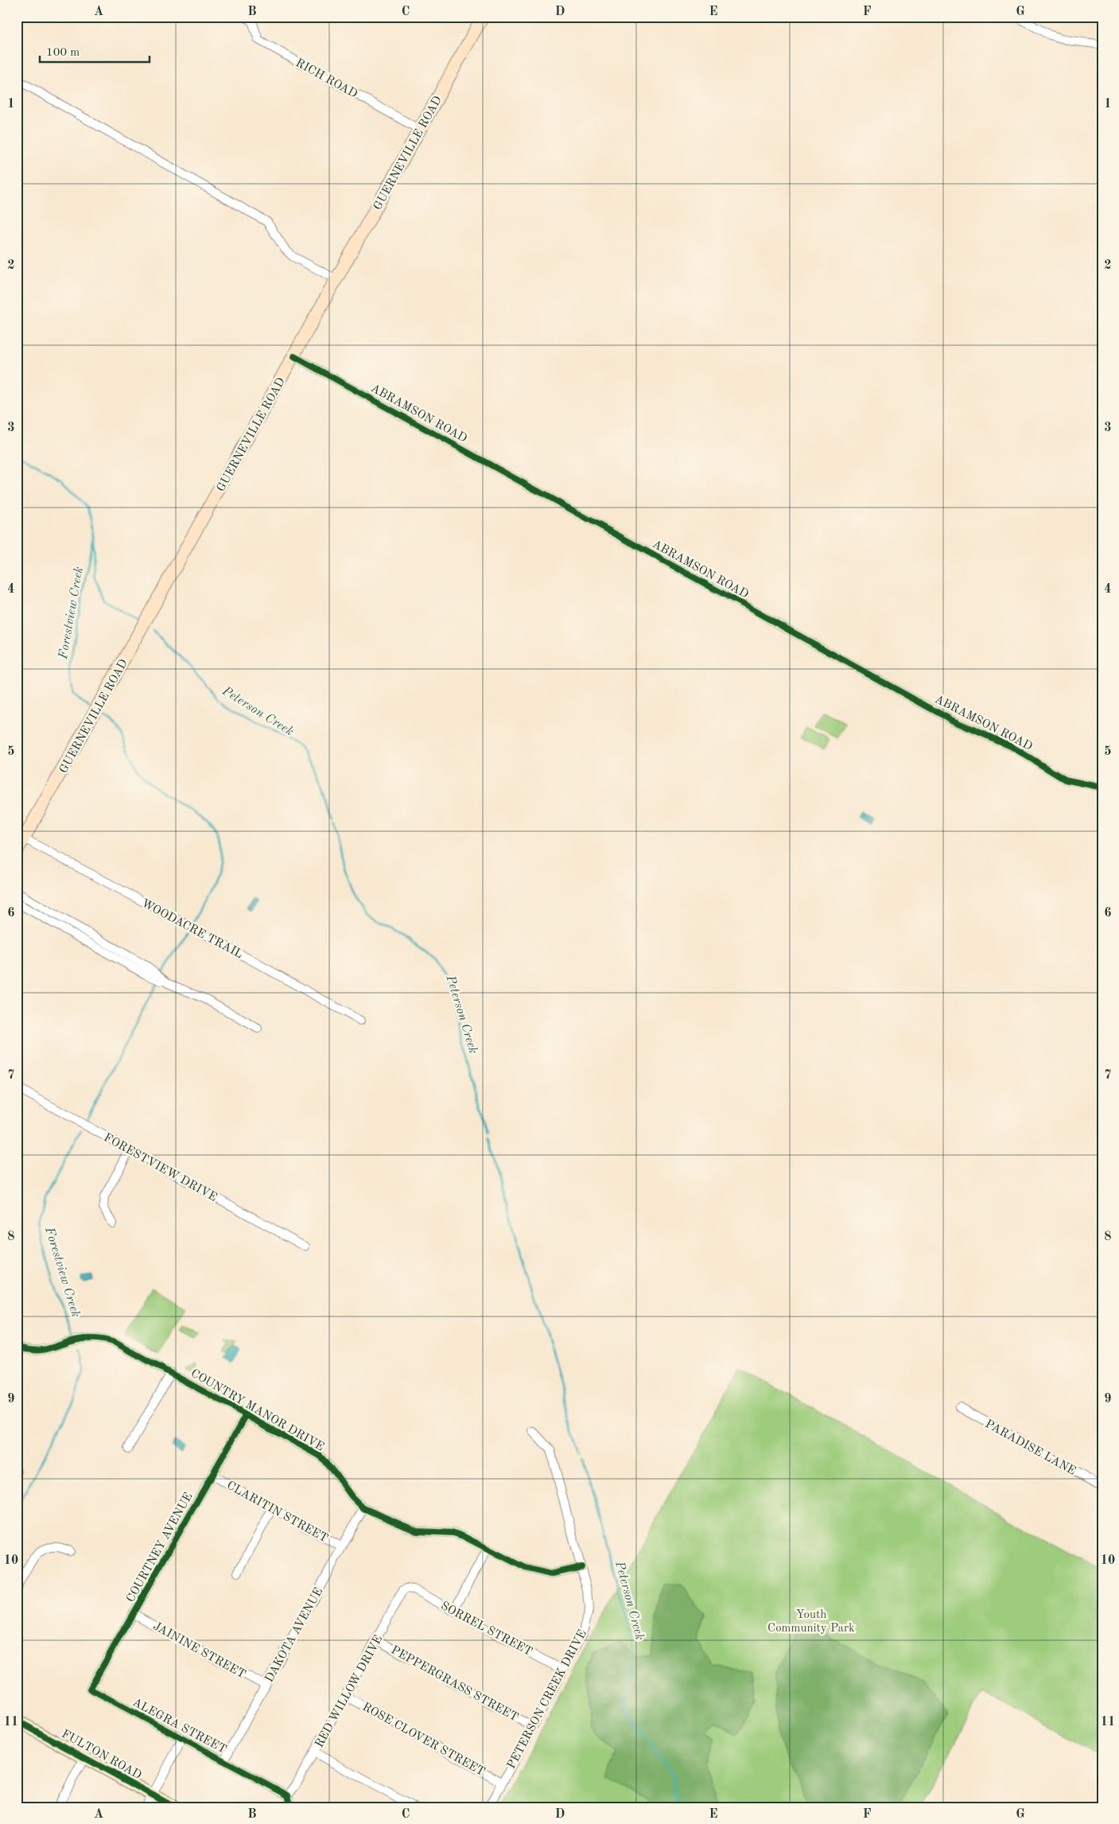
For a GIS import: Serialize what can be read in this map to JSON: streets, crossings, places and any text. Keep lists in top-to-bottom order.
{
  "streets": {
    "main road": ["GUERNEVILLE ROAD", "FULTON ROAD"],
    "street": [
      "RICH ROAD",
      "ABRAMSON ROAD",
      "WOODACRE TRAIL",
      "FORESTVIEW DRIVE",
      "COUNTRY MANOR DRIVE",
      "PARADISE LANE",
      "CLARITIN STREET",
      "COURTNEY AVENUE",
      "SORREL STREET",
      "DAKOTA AVENUE",
      "JAININE STREET",
      "PEPPERGRASS STREET",
      "RED WILLOW DRIVE",
      "PETERSON CREEK DRIVE",
      "ALEGRA STREET",
      "ROSE CLOVER STREET"
    ]
  },
  "crossings": [
    ["RICH ROAD", "GUERNEVILLE ROAD"],
    ["GUERNEVILLE ROAD", "ABRAMSON ROAD"],
    ["GUERNEVILLE ROAD", "WOODACRE TRAIL"],
    ["COUNTRY MANOR DRIVE", "COURTNEY AVENUE"],
    ["COUNTRY MANOR DRIVE", "DAKOTA AVENUE"],
    ["COUNTRY MANOR DRIVE", "PETERSON CREEK DRIVE"],
    ["CLARITIN STREET", "COURTNEY AVENUE"],
    ["CLARITIN STREET", "DAKOTA AVENUE"],
    ["COURTNEY AVENUE", "JAININE STREET"],
    ["COURTNEY AVENUE", "ALEGRA STREET"],
    ["SORREL STREET", "RED WILLOW DRIVE"],
    ["SORREL STREET", "PETERSON CREEK DRIVE"],
    ["DAKOTA AVENUE", "JAININE STREET"],
    ["DAKOTA AVENUE", "ALEGRA STREET"],
    ["PEPPERGRASS STREET", "RED WILLOW DRIVE"],
    ["PEPPERGRASS STREET", "PETERSON CREEK DRIVE"],
    ["RED WILLOW DRIVE", "ALEGRA STREET"],
    ["RED WILLOW DRIVE", "ROSE CLOVER STREET"],
    ["PETERSON CREEK DRIVE", "ROSE CLOVER STREET"]
  ],
  "water": ["Forestview Creek", "Peterson Creek"],
  "parks": ["Youth Community Park"],
  "scale_bar": "100 m",
  "grid": {
    "columns": [
      "A",
      "B",
      "C",
      "D",
      "E",
      "F",
      "G"
    ],
    "rows": [
      "1",
      "2",
      "3",
      "4",
      "5",
      "6",
      "7",
      "8",
      "9",
      "10",
      "11"
    ]
  }
}
